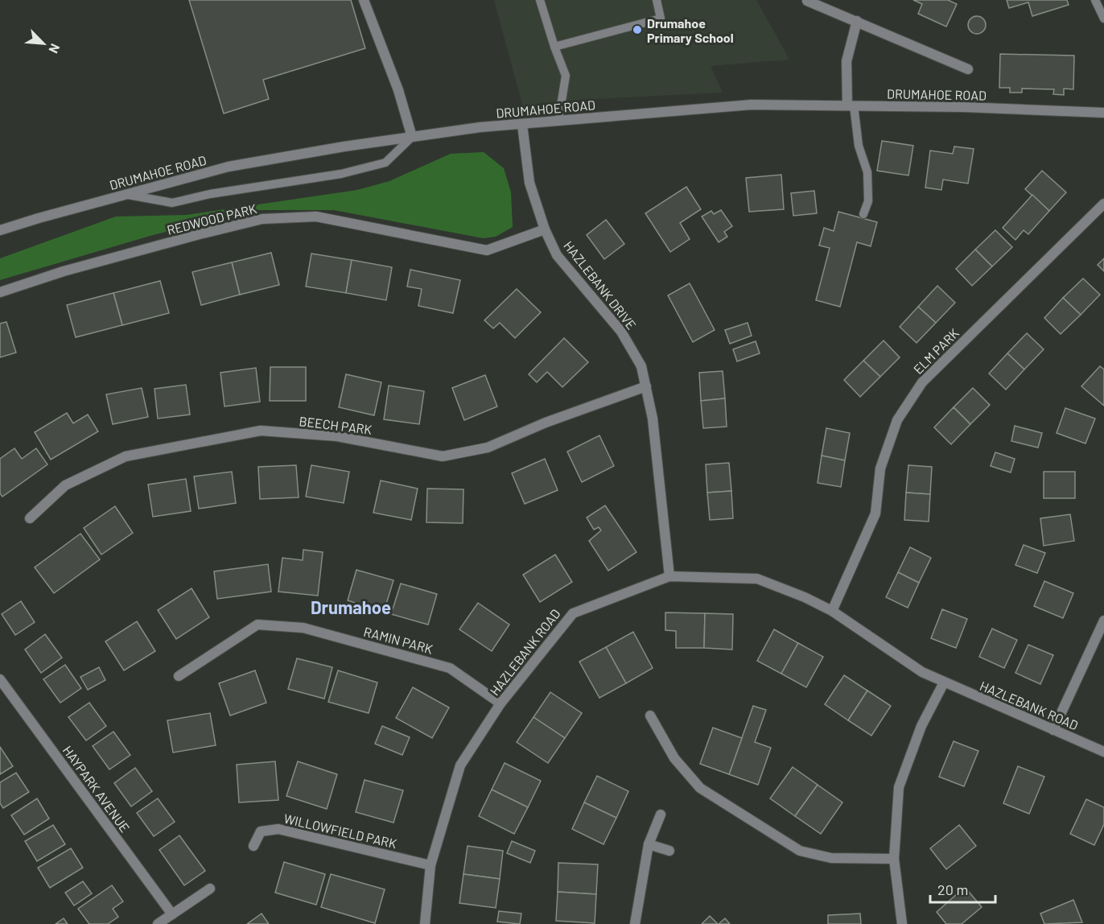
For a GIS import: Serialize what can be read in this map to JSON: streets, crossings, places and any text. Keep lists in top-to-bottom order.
{
  "streets": {
    "street": [
      "DRUMAHOE ROAD",
      "REDWOOD PARK",
      "HAZLEBANK DRIVE",
      "ELM PARK",
      "BEECH PARK",
      "RAMIN PARK",
      "HAZLEBANK ROAD",
      "HAYPARK AVENUE",
      "WILLOWFIELD PARK"
    ]
  },
  "crossings": [
    ["DRUMAHOE ROAD", "HAZLEBANK DRIVE"],
    ["REDWOOD PARK", "HAZLEBANK DRIVE"],
    ["HAZLEBANK DRIVE", "BEECH PARK"],
    ["HAZLEBANK DRIVE", "HAZLEBANK ROAD"],
    ["ELM PARK", "HAZLEBANK ROAD"],
    ["RAMIN PARK", "HAZLEBANK ROAD"],
    ["HAZLEBANK ROAD", "WILLOWFIELD PARK"]
  ],
  "districts": ["Drumahoe"],
  "places": ["Drumahoe Primary School"],
  "scale_bar": "20 m",
  "north": "bottom right"
}
